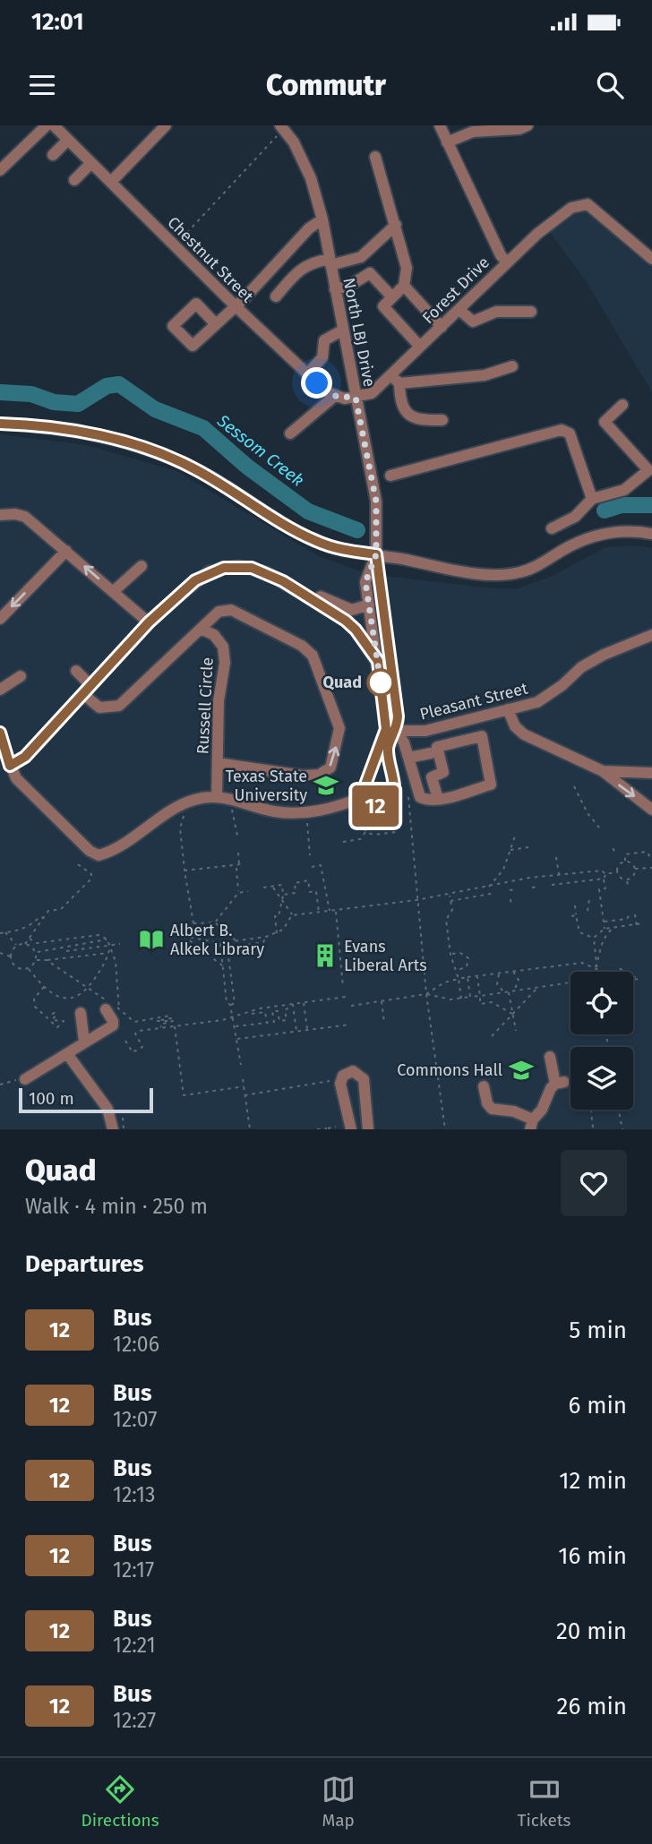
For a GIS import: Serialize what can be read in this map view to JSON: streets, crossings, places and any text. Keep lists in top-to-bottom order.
{
  "streets": {
    "street": [
      "Chestnut Street",
      "Forest Drive",
      "North LBJ Drive",
      "Pleasant Street",
      "Russell Circle"
    ]
  },
  "crossings": [
    ["Forest Drive", "North LBJ Drive"]
  ],
  "water": ["Sessom Creek"],
  "places": {
    "other": ["Quad"],
    "school or university": ["Texas State University", "Commons Hall"],
    "library": ["Albert B. Alkek Library"],
    "building": ["Evans Liberal Arts"]
  },
  "lines": ["bus line 12"],
  "scale_bar": "100 m",
  "page": {
    "status": "12:01",
    "header": "Commutr",
    "on_map": "12",
    "scale": "100 m",
    "heading": [
      ["Quad", "Walk · 4 min · 250 m"],
      "Departures"
    ],
    "list": [
      {
        "mark": "12",
        "name": "Bus",
        "note": "12:06",
        "value": "5 min"
      },
      {
        "mark": "12",
        "name": "Bus",
        "note": "12:07",
        "value": "6 min"
      },
      {
        "mark": "12",
        "name": "Bus",
        "note": "12:13",
        "value": "12 min"
      },
      {
        "mark": "12",
        "name": "Bus",
        "note": "12:17",
        "value": "16 min"
      },
      {
        "mark": "12",
        "name": "Bus",
        "note": "12:21",
        "value": "20 min"
      },
      {
        "mark": "12",
        "name": "Bus",
        "note": "12:27",
        "value": "26 min"
      }
    ],
    "tabs": ["Directions", "Map", "Tickets"]
  }
}
